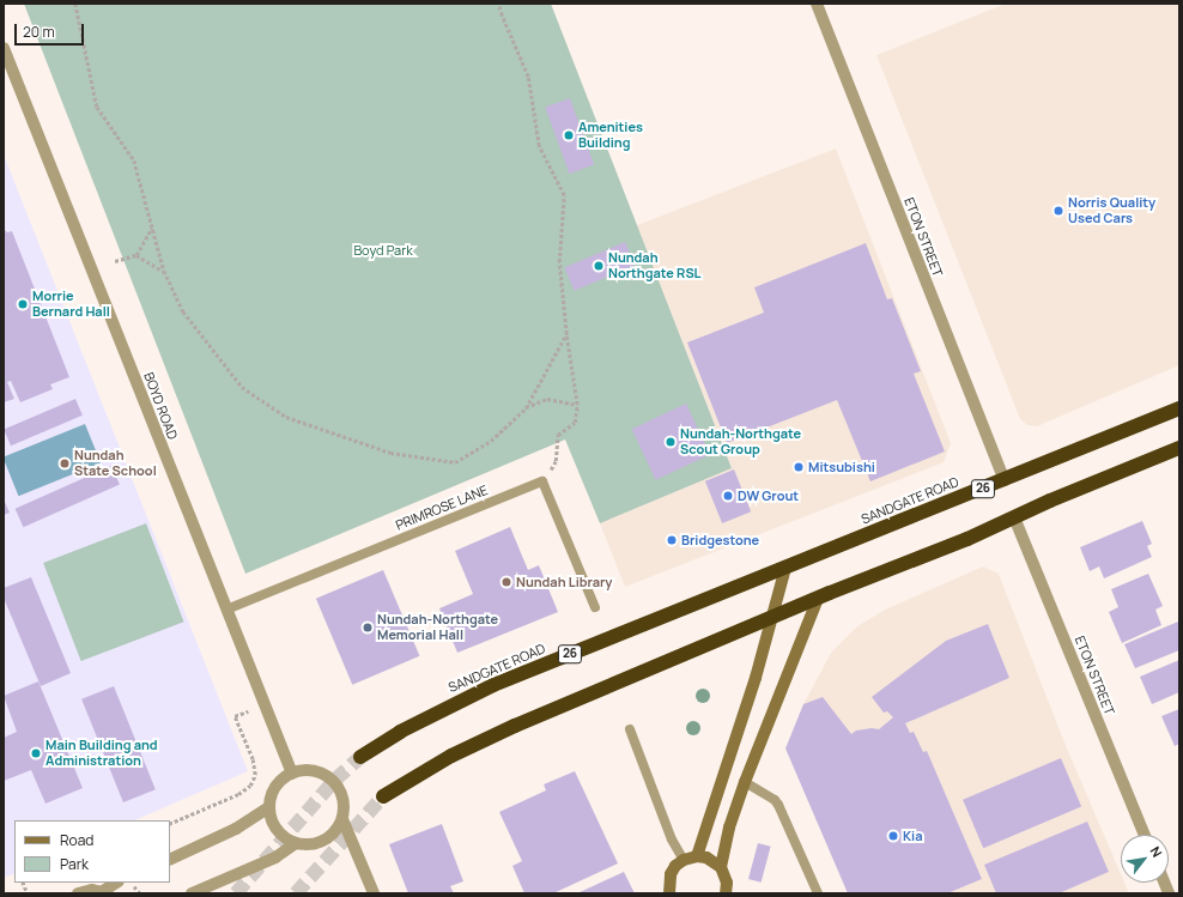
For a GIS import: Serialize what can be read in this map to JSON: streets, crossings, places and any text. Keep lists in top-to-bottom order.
{
  "streets": {
    "highway": ["26", "SANDGATE ROAD"],
    "street": ["ETON STREET", "BOYD ROAD"],
    "lane": ["PRIMROSE LANE"]
  },
  "crossings": [
    ["ETON STREET", "SANDGATE ROAD"],
    ["BOYD ROAD", "PRIMROSE LANE"]
  ],
  "parks": ["Boyd Park"],
  "places": [
    "Amenities Building",
    "Norris Quality Used Cars",
    "Nundah Northgate RSL",
    "Morrie Bernard Hall",
    "Nundah-Northgate Scout Group",
    "Nundah State School",
    "Mitsubishi",
    "DW Grout",
    "Bridgestone",
    "Nundah Library",
    "Nundah-Northgate Memorial Hall",
    "Main Building and Administration",
    "Kia"
  ],
  "legend": ["Road", "Park"],
  "scale_bar": "20 m",
  "north": "top right"
}
